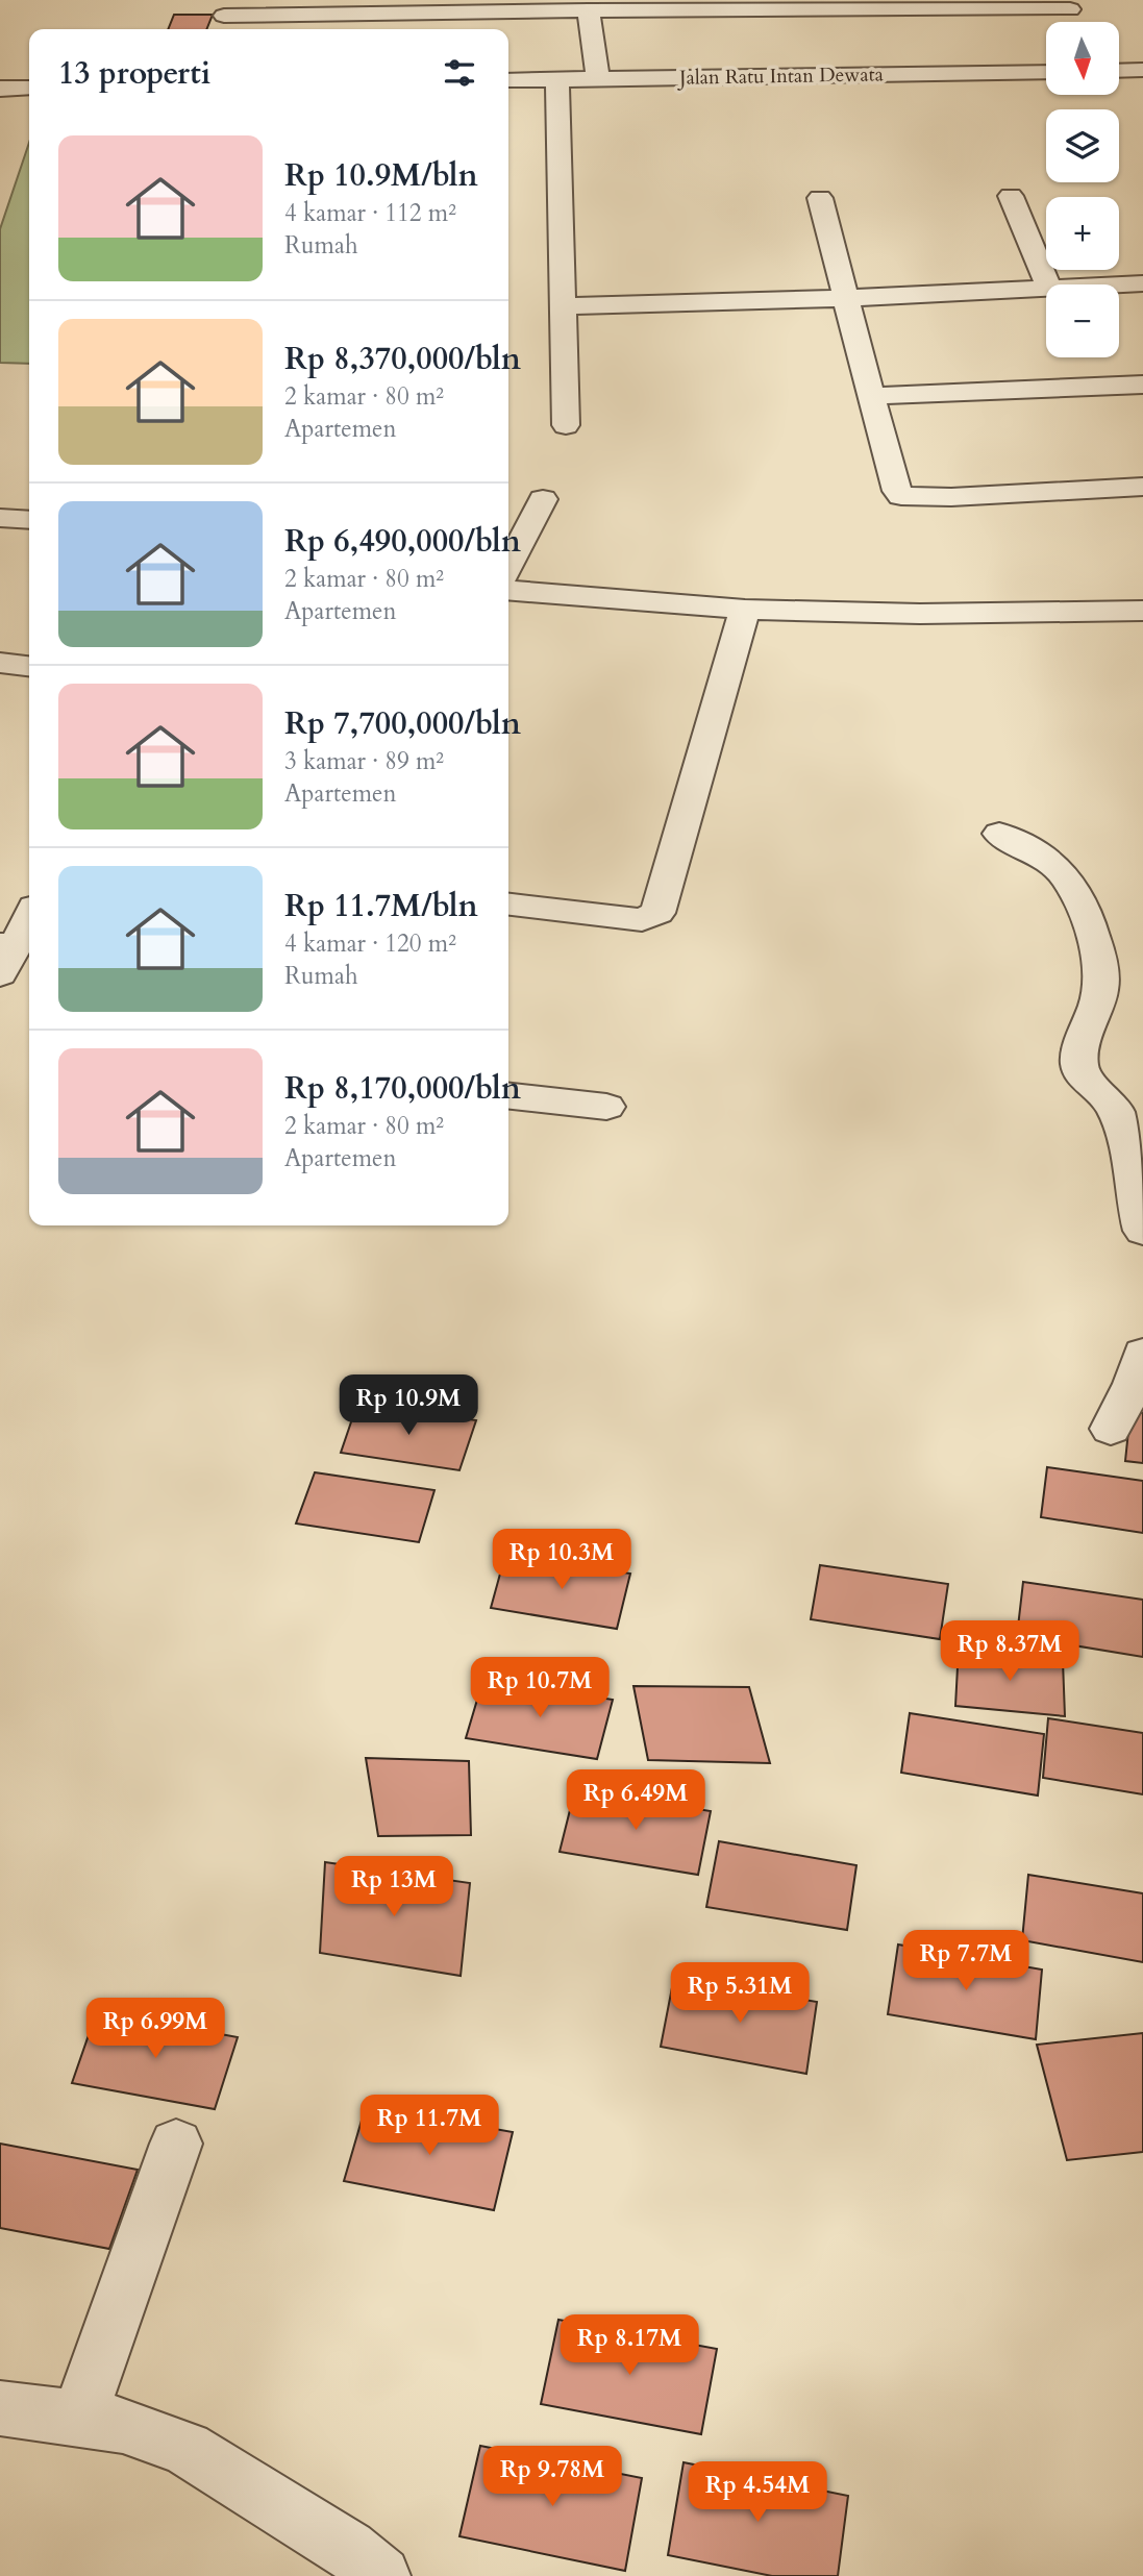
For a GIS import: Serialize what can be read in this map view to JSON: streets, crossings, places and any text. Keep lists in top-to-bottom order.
{
  "streets": {
    "street": ["Jalan Ratu Intan Dewata"]
  },
  "north": "bottom",
  "page": {
    "map_buttons": ["+", "−"],
    "heading": "13 properti",
    "list": [
      {
        "name": "Rp 10.9M/bln",
        "note": "4 kamar · 112 m² · Rumah"
      },
      {
        "name": "Rp 8,370,000/bln",
        "note": "2 kamar · 80 m² · Apartemen"
      },
      {
        "name": "Rp 6,490,000/bln",
        "note": "2 kamar · 80 m² · Apartemen"
      },
      {
        "name": "Rp 7,700,000/bln",
        "note": "3 kamar · 89 m² · Apartemen"
      },
      {
        "name": "Rp 11.7M/bln",
        "note": "4 kamar · 120 m² · Rumah"
      },
      {
        "name": "Rp 8,170,000/bln",
        "note": "2 kamar · 80 m² · Apartemen"
      }
    ],
    "price": [
      "Rp 10.9M",
      "Rp 10.3M",
      "Rp 8.37M",
      "Rp 10.7M",
      "Rp 6.49M",
      "Rp 13M",
      "Rp 7.7M",
      "Rp 5.31M",
      "Rp 6.99M",
      "Rp 11.7M",
      "Rp 8.17M",
      "Rp 9.78M",
      "Rp 4.54M"
    ]
  }
}
